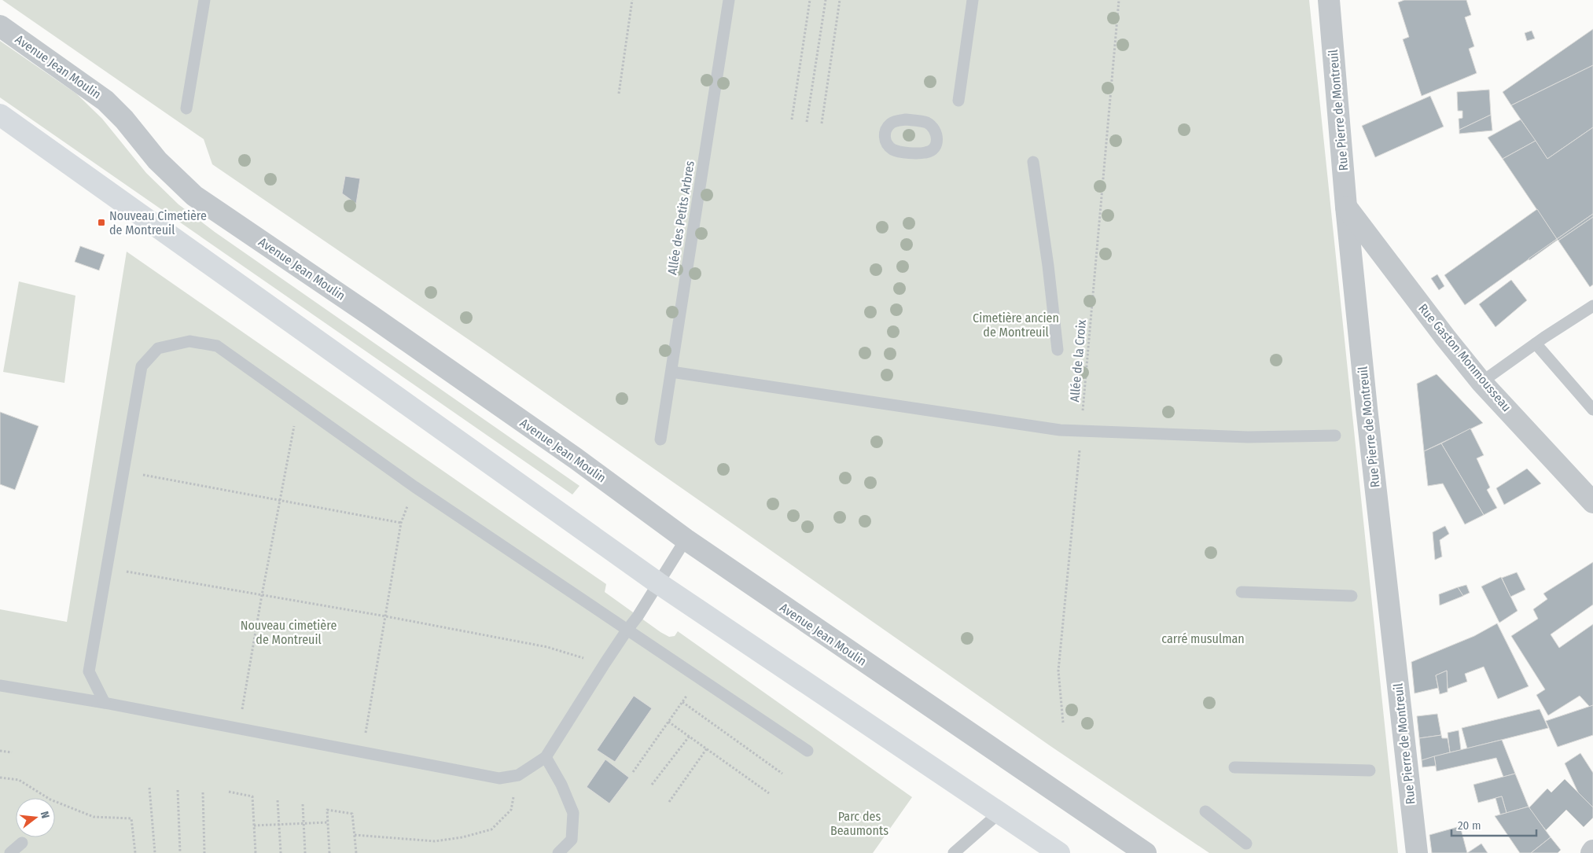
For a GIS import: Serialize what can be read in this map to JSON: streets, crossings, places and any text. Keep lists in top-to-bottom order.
{
  "streets": {
    "street": ["Avenue Jean Moulin", "Rue Pierre de Montreuil", "Rue Gaston Monmousseau"],
    "lane": ["Allée des Petits Arbres"],
    "path": ["Allée de la Croix"]
  },
  "crossings": [
    ["Rue Pierre de Montreuil", "Rue Gaston Monmousseau"]
  ],
  "parks": [
    "Cimetière ancien de Montreuil",
    "Nouveau cimetière de Montreuil",
    "carré musulman",
    "Parc des Beaumonts"
  ],
  "places": {
    "transit": ["Nouveau Cimetière de Montreuil"]
  },
  "scale_bar": "20 m",
  "north": "right"
}
